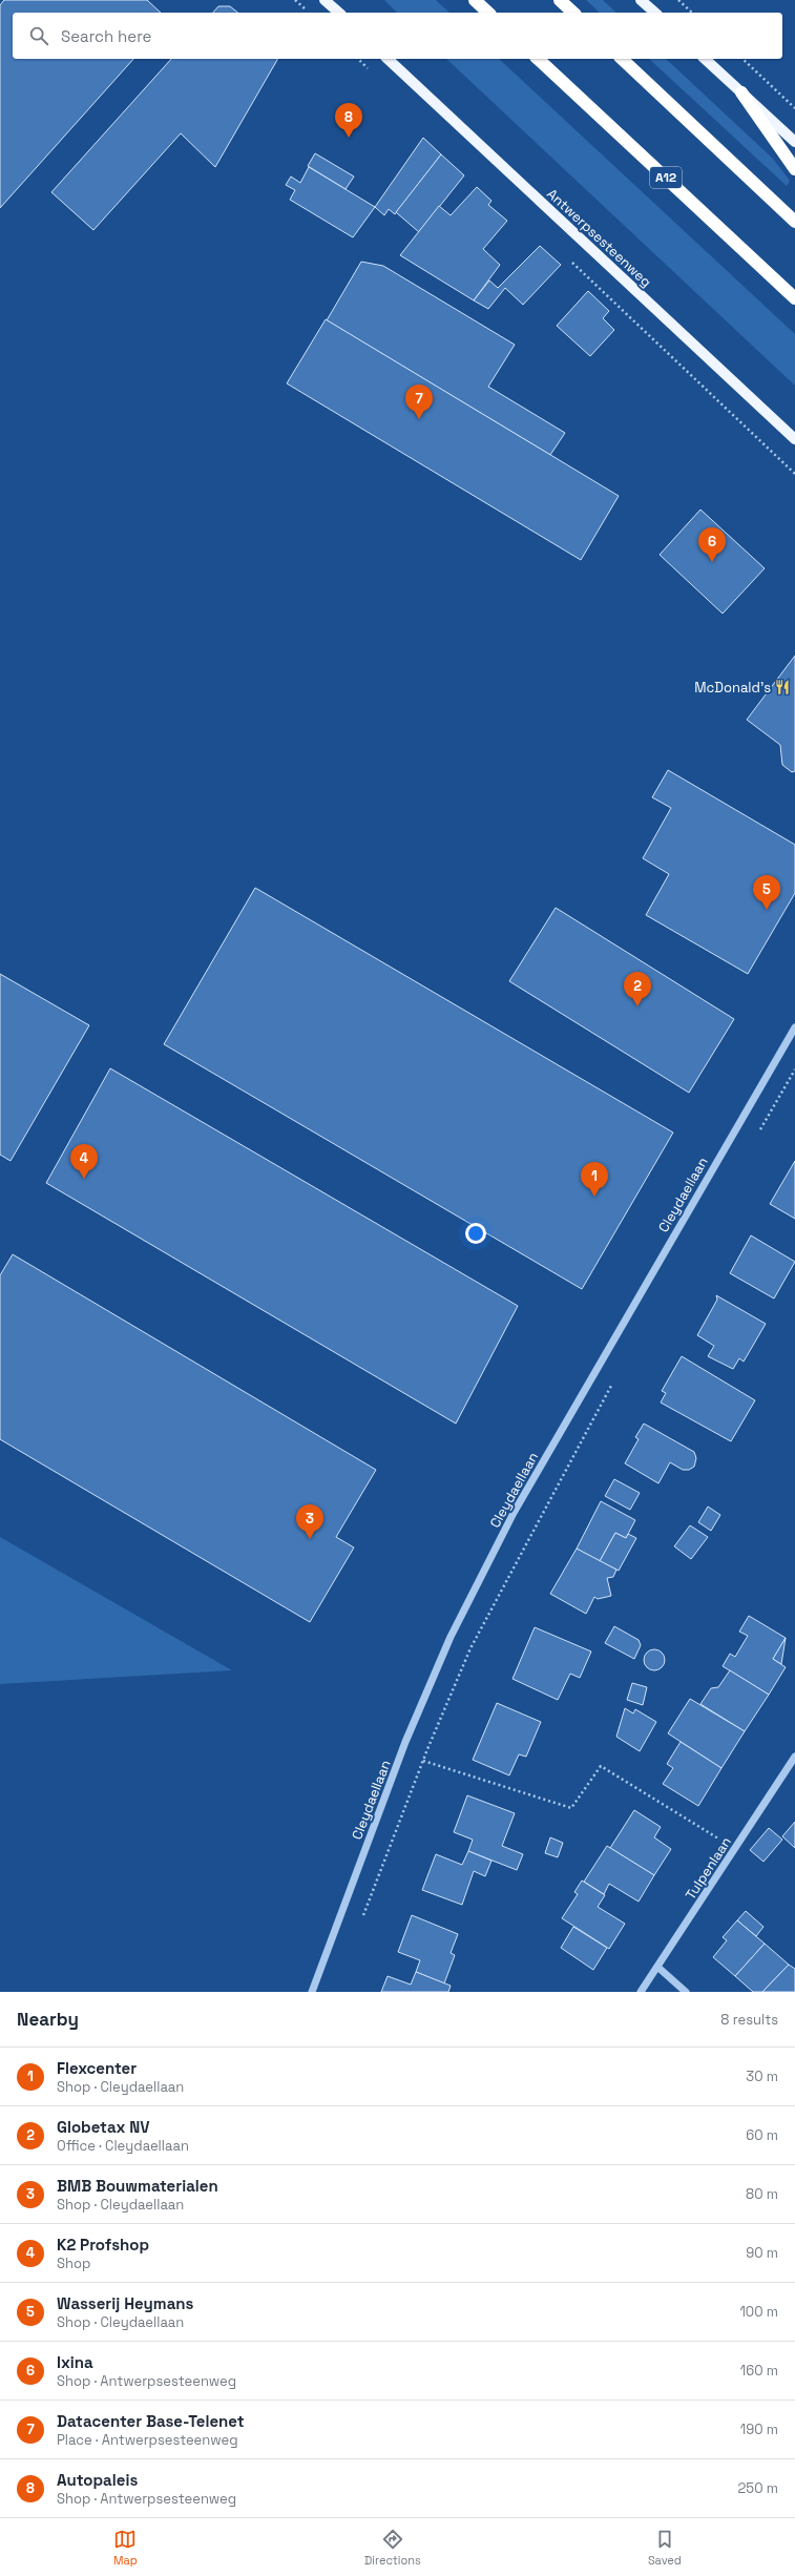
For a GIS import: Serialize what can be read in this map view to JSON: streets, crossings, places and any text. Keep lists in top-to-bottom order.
{
  "streets": {
    "highway": ["A12"],
    "main road": ["Antwerpsesteenweg"],
    "street": ["Cleydaellaan", "Tulpenlaan"]
  },
  "places": {
    "restaurant": ["McDonald's"]
  },
  "page": {
    "search": "Search here",
    "pins": [
      "8",
      "7",
      "6",
      "5",
      "2",
      "4",
      "1",
      "3"
    ],
    "heading": ["Nearby", "8 results"],
    "list": [
      {
        "mark": "1",
        "name": "Flexcenter",
        "note": "Shop · Cleydaellaan",
        "value": "30 m"
      },
      {
        "mark": "2",
        "name": "Globetax NV",
        "note": "Office · Cleydaellaan",
        "value": "60 m"
      },
      {
        "mark": "3",
        "name": "BMB Bouwmaterialen",
        "note": "Shop · Cleydaellaan",
        "value": "80 m"
      },
      {
        "mark": "4",
        "name": "K2 Profshop",
        "note": "Shop",
        "value": "90 m"
      },
      {
        "mark": "5",
        "name": "Wasserij Heymans",
        "note": "Shop · Cleydaellaan",
        "value": "100 m"
      },
      {
        "mark": "6",
        "name": "Ixina",
        "note": "Shop · Antwerpsesteenweg",
        "value": "160 m"
      },
      {
        "mark": "7",
        "name": "Datacenter Base-Telenet",
        "note": "Place · Antwerpsesteenweg",
        "value": "190 m"
      },
      {
        "mark": "8",
        "name": "Autopaleis",
        "note": "Shop · Antwerpsesteenweg",
        "value": "250 m"
      }
    ],
    "nav": ["Map", "Directions", "Saved"]
  }
}
